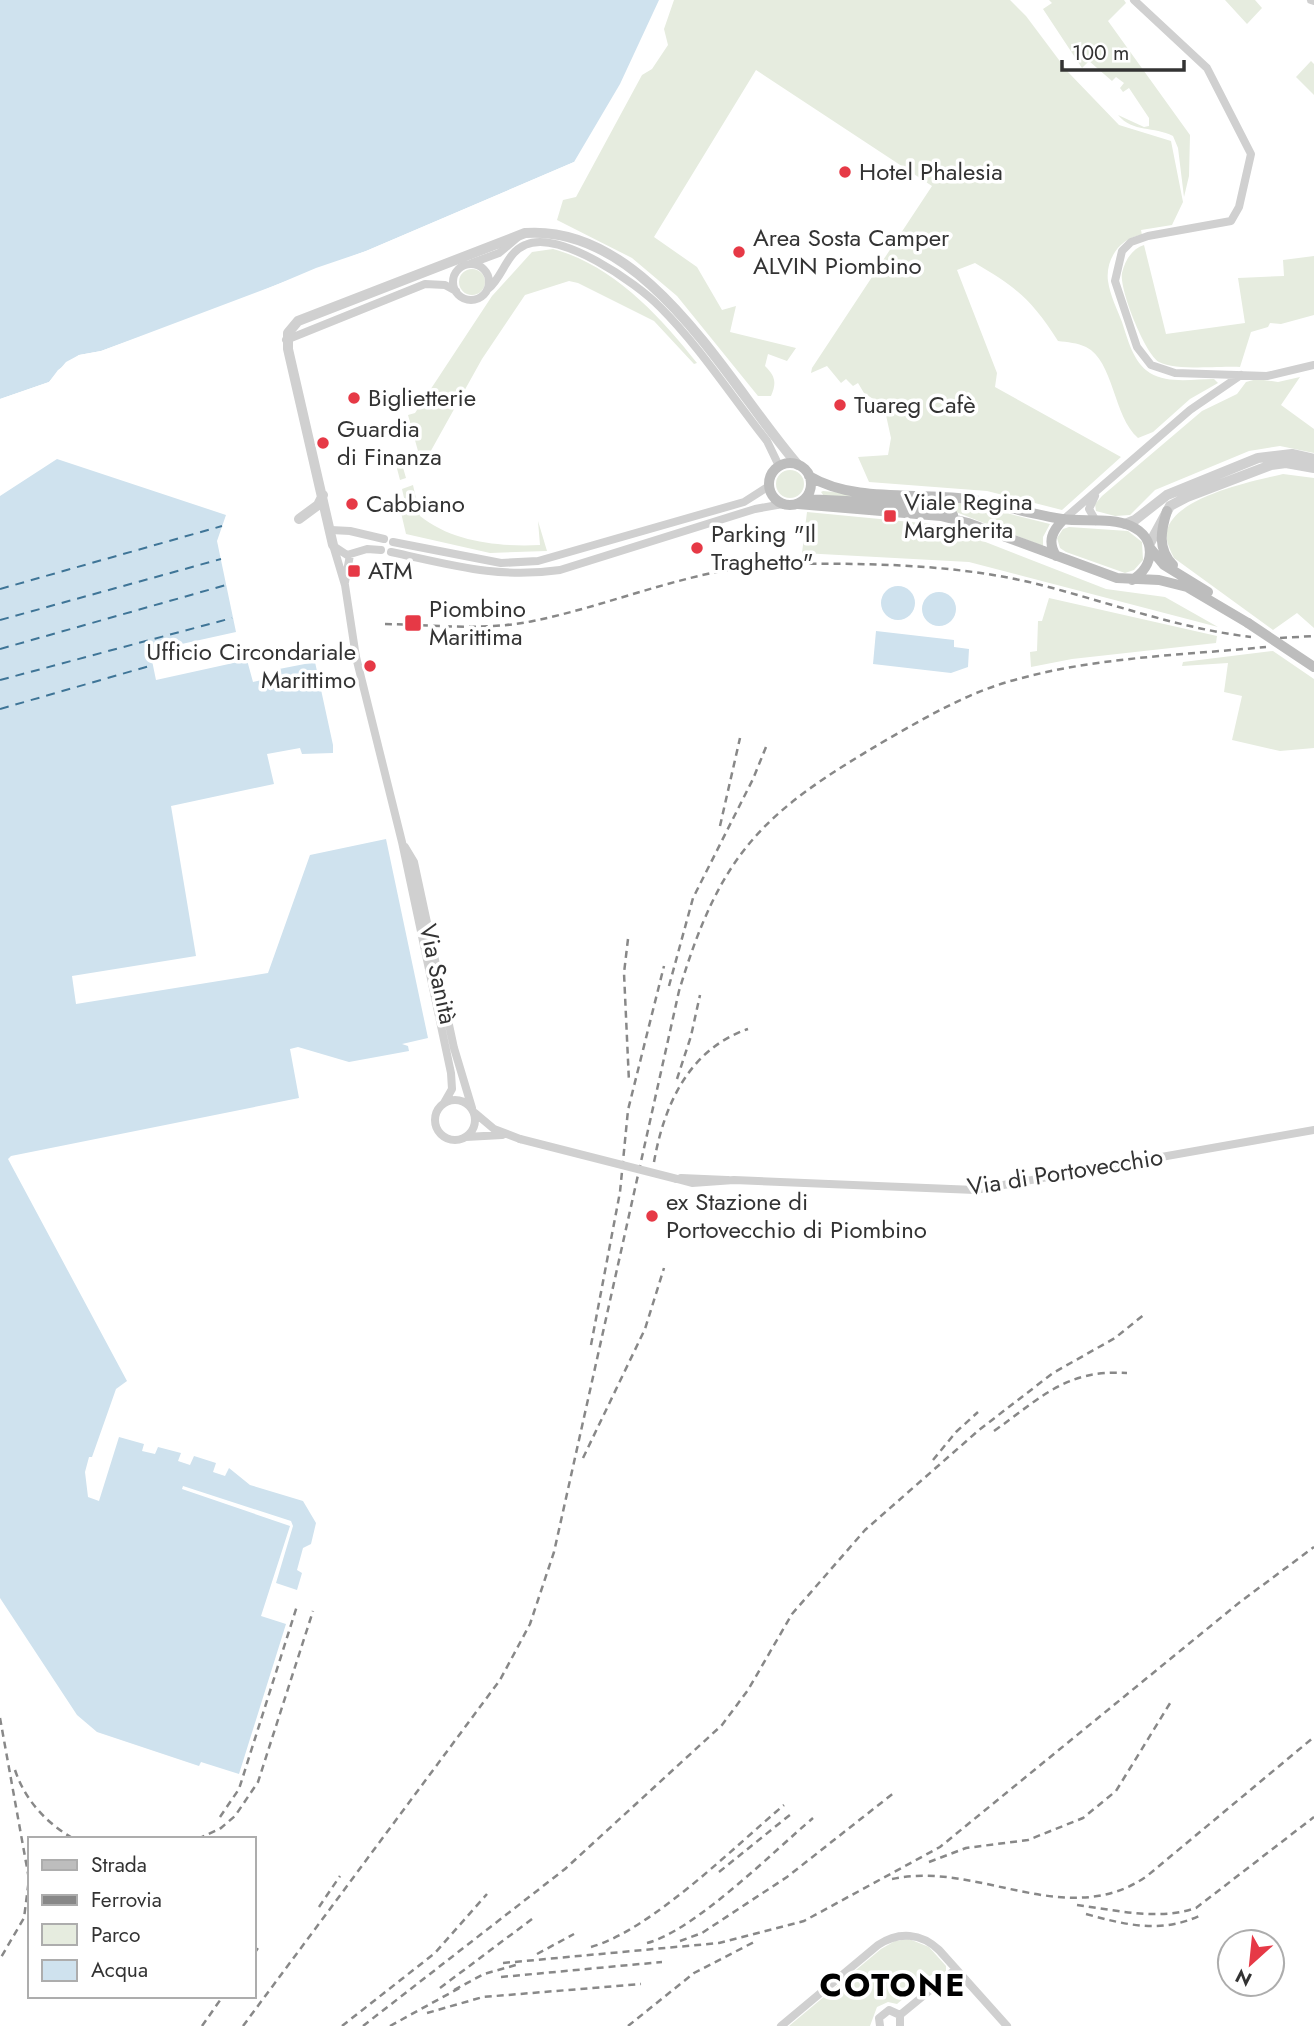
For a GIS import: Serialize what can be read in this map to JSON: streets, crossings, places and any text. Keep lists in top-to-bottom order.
{
  "streets": {
    "street": ["Via Sanità", "Via di Portovecchio"]
  },
  "crossings": [
    ["Via Sanità", "Via di Portovecchio"]
  ],
  "districts": ["COTONE"],
  "places": {
    "other": [
      "Hotel Phalesia",
      "Area Sosta Camper ALVIN Piombino",
      "Biglietterie",
      "Tuareg Cafè",
      "Guardia di Finanza",
      "Cabbiano",
      "Parking \"Il Traghetto\"",
      "Ufficio Circondariale Marittimo",
      "ex Stazione di Portovecchio di Piombino"
    ],
    "transit": ["Viale Regina Margherita", "ATM", "Piombino Marittima"]
  },
  "legend": [
    "Strada",
    "Ferrovia",
    "Parco",
    "Acqua"
  ],
  "scale_bar": "100 m",
  "north": "bottom left"
}
